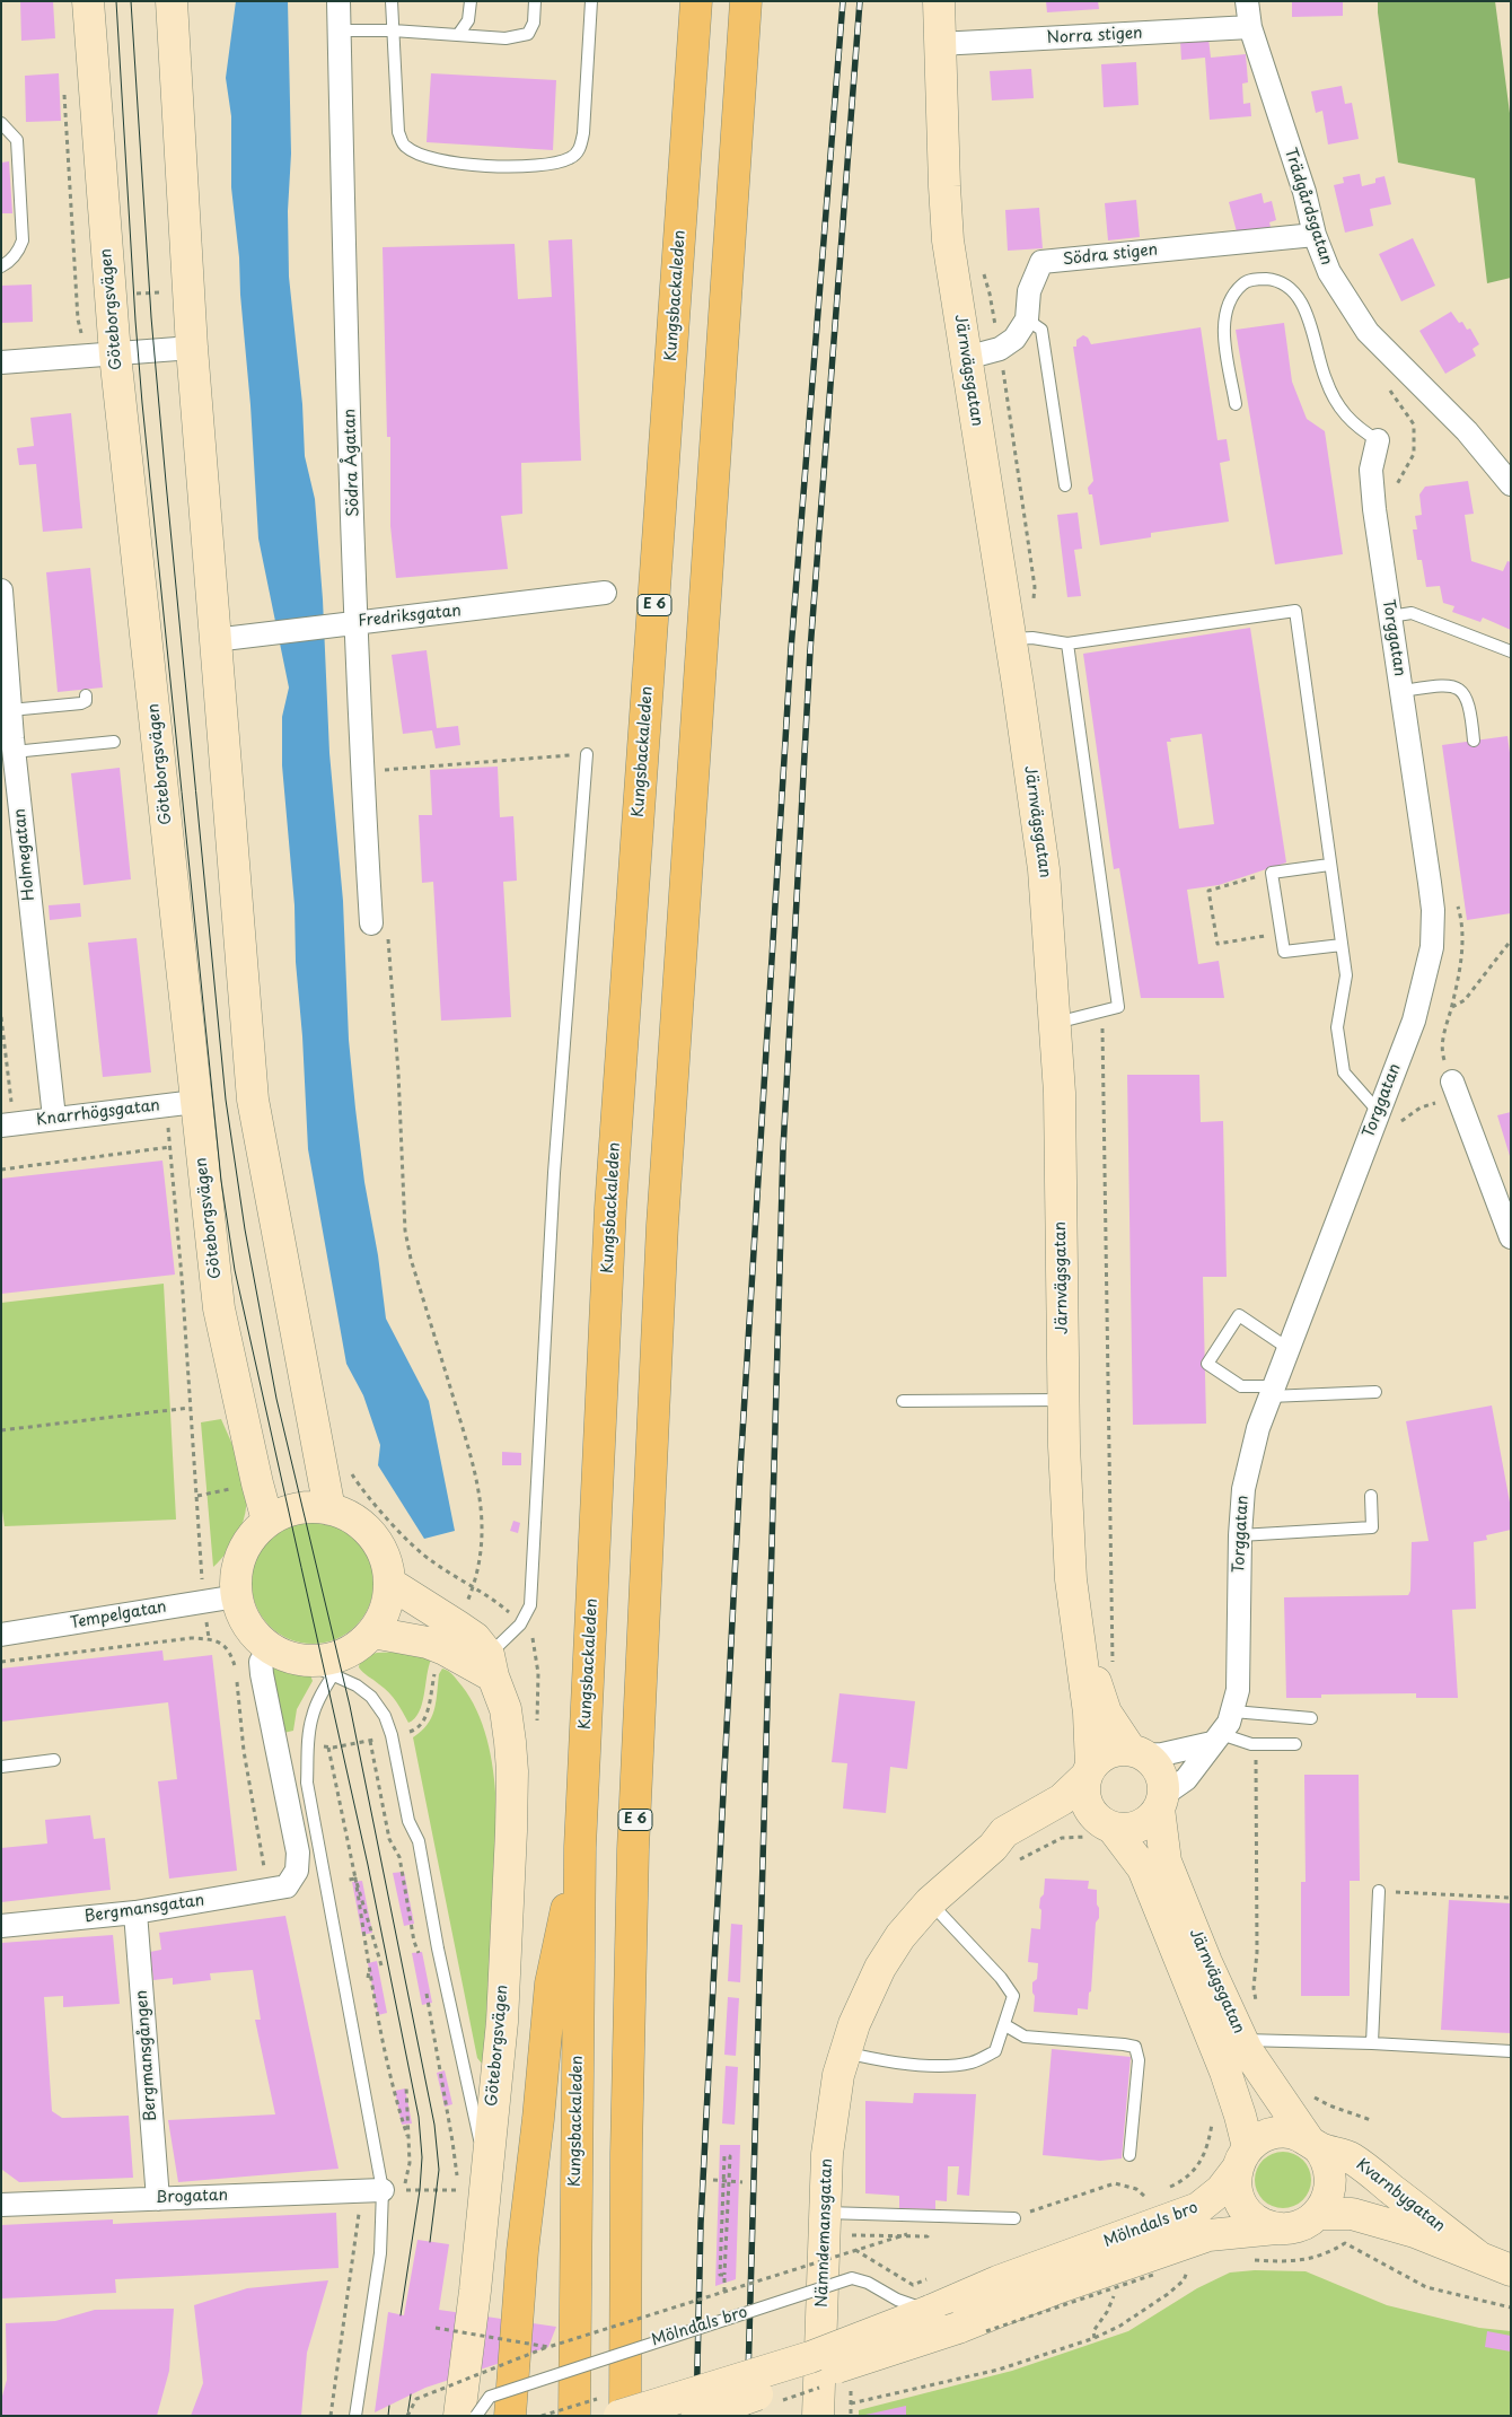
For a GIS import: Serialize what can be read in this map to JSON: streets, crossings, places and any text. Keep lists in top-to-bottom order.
{
  "streets": {
    "highway": ["Kungsbackaleden", "E 6"],
    "street": [
      "Norra stigen",
      "Trädgårdsgatan",
      "Södra stigen",
      "Göteborgsvägen",
      "Järnvägsgatan",
      "Södra Ågatan",
      "Fredriksgatan",
      "Torggatan",
      "Holmegatan",
      "Knarrhögsgatan",
      "Tempelgatan",
      "Bergmansgatan",
      "Bergmansgången",
      "Kvarnbygatan",
      "Brogatan",
      "Mölndals bro",
      "Nämndemansgatan"
    ]
  },
  "crossings": [
    ["Norra stigen", "Trädgårdsgatan"],
    ["Norra stigen", "Järnvägsgatan"],
    ["Trädgårdsgatan", "Södra stigen"],
    ["Göteborgsvägen", "Knarrhögsgatan"],
    ["Göteborgsvägen", "Tempelgatan"],
    ["Järnvägsgatan", "Torggatan"],
    ["Järnvägsgatan", "Kvarnbygatan"],
    ["Järnvägsgatan", "Mölndals bro"],
    ["Järnvägsgatan", "Nämndemansgatan"],
    ["Södra Ågatan", "Fredriksgatan"],
    ["Torggatan", "Nämndemansgatan"],
    ["Holmegatan", "Knarrhögsgatan"],
    ["Bergmansgatan", "Bergmansgången"],
    ["Bergmansgången", "Brogatan"],
    ["Kvarnbygatan", "Mölndals bro"]
  ]
}
